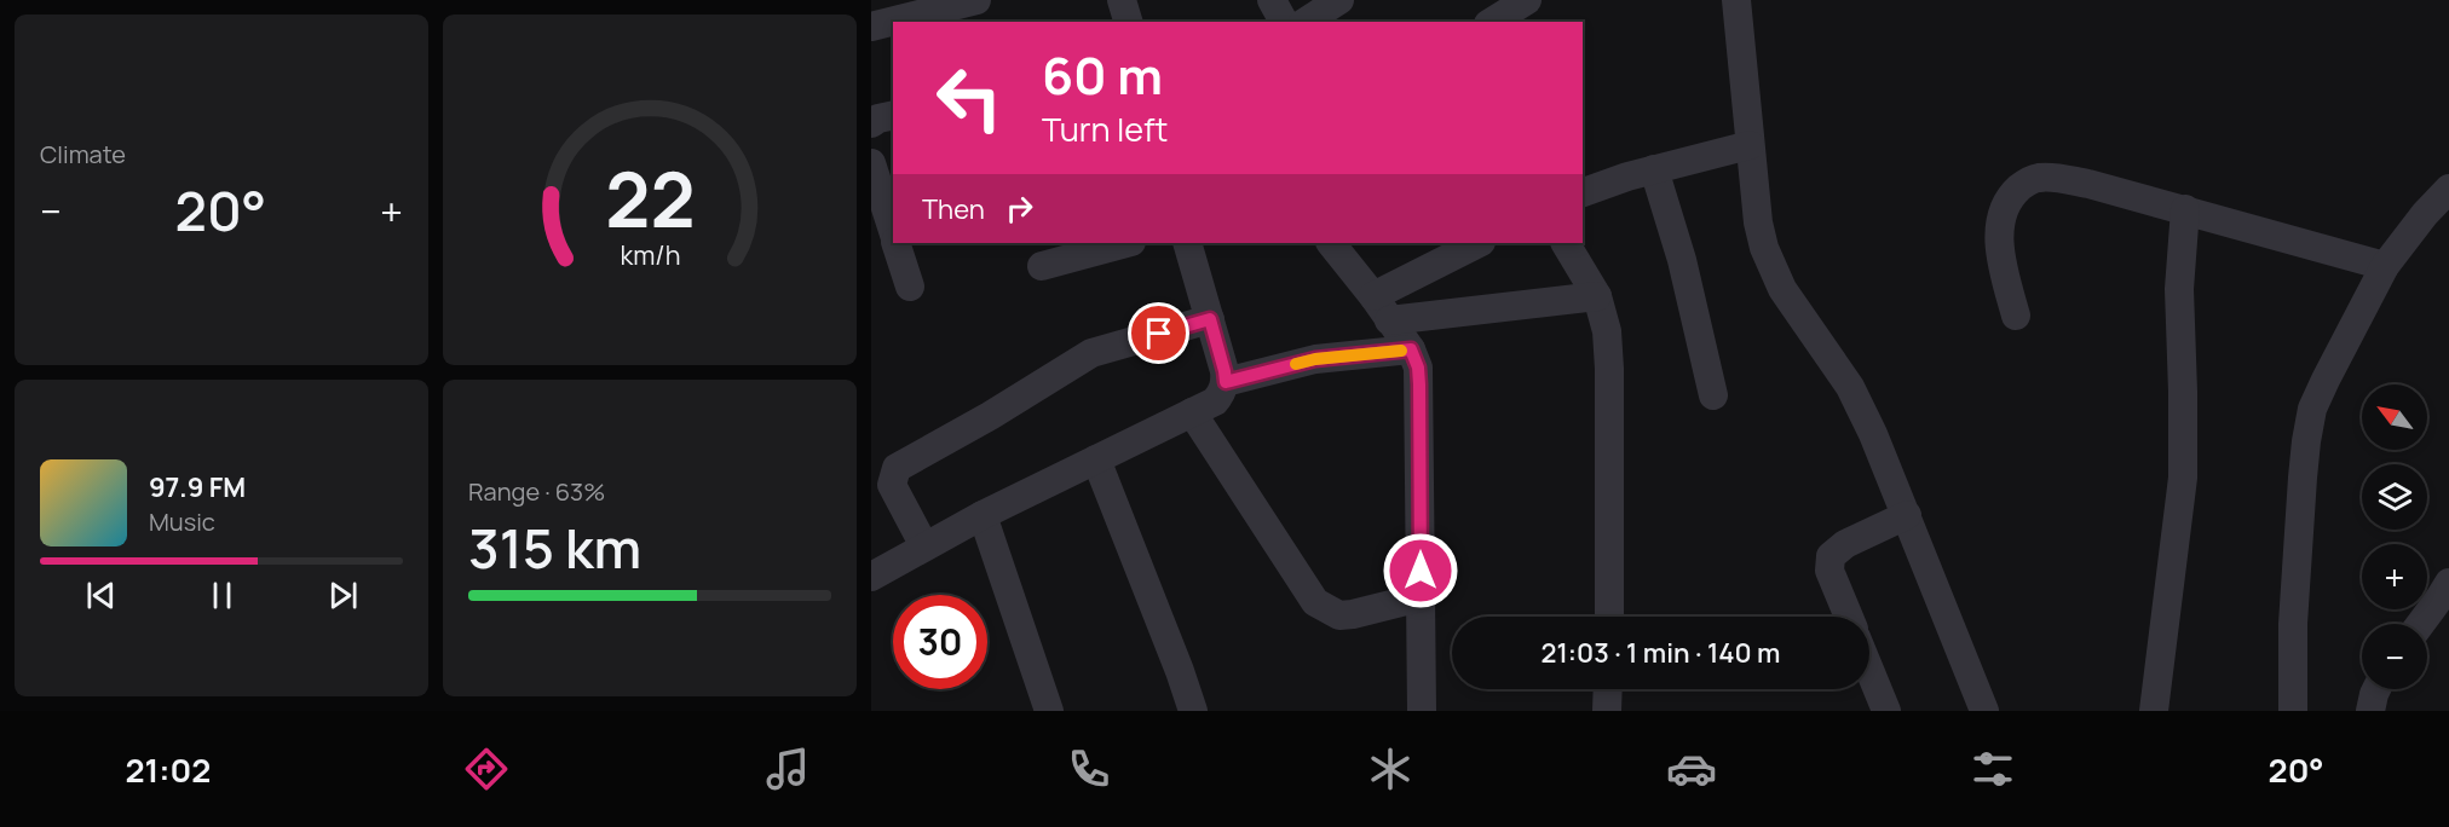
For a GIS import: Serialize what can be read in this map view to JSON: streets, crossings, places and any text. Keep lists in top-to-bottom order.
{
  "north": "top left",
  "page": {
    "tile": [
      "Climate",
      ["Range · 63%", "315 km"]
    ],
    "turn": ["60 m", "Turn left"],
    "then": "Then",
    "heat": ["−", "20°", "+"],
    "map_buttons": ["+", "−"],
    "song": ["97.9 FM", "Music"],
    "limit": "30",
    "trip": "21:03 · 1 min · 140 m",
    "tabs": ["21:02", "20°"],
    "gauge": ["22", "km/h"]
  }
}
